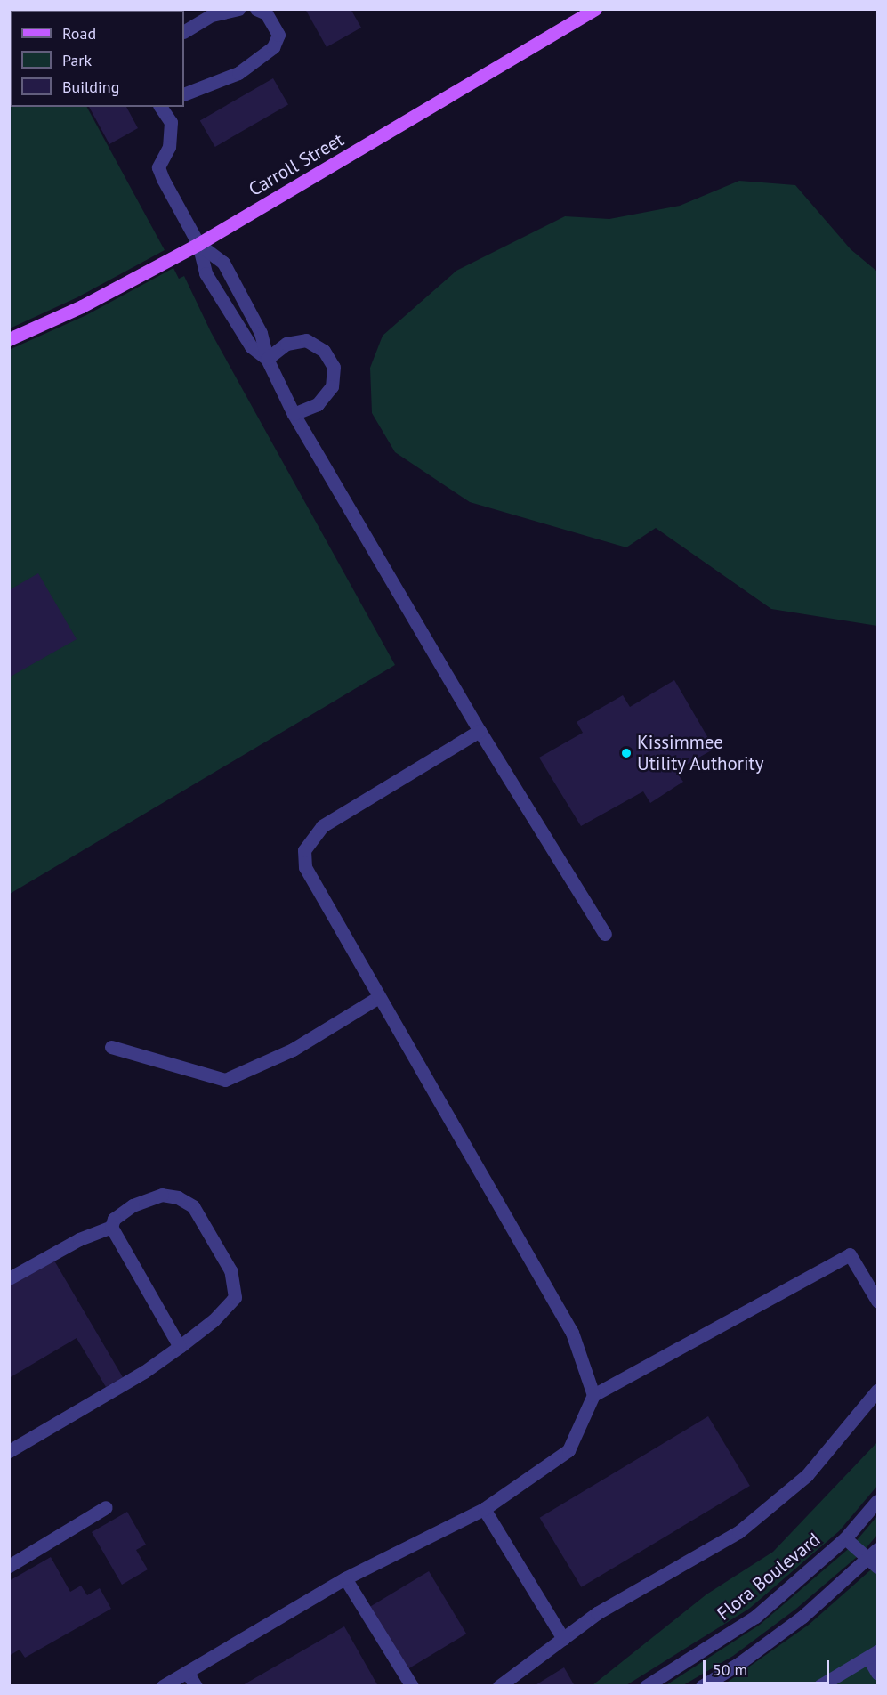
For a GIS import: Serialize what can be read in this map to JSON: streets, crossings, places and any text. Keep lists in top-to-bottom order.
{
  "streets": {
    "main road": ["Carroll Street"],
    "street": ["Flora Boulevard"]
  },
  "places": ["Kissimmee Utility Authority"],
  "legend": ["Road", "Park", "Building"],
  "scale_bar": "50 m"
}
